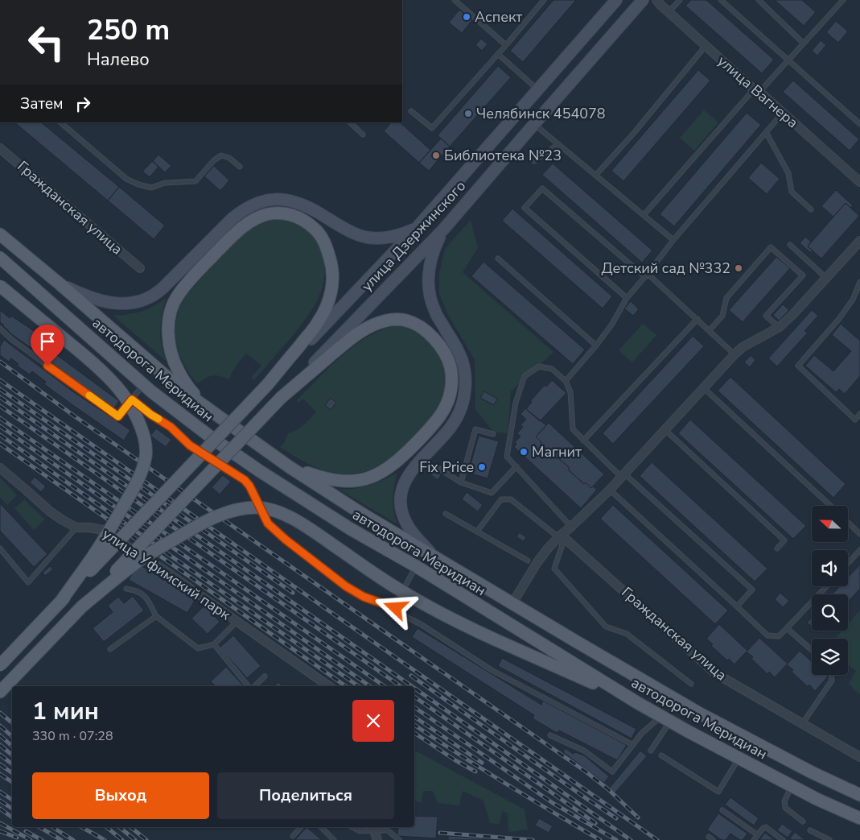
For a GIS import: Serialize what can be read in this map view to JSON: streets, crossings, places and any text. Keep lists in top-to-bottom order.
{
  "streets": {
    "main road": ["улица Дзержинского", "автодорога Меридиан"],
    "street": ["улица Вагнера", "Гражданская улица", "улица Уфимский парк"]
  },
  "places": [
    "Аспект",
    "Челябинск 454078",
    "Библиотека №23",
    "Детский cад №332",
    "Магнит",
    "Fix Price"
  ],
  "north": "left",
  "page": {
    "turn": ["250 m", "Налево"],
    "then": "Затем",
    "heading": ["1 мин", "330 m · 07:28"],
    "buttons": ["Выход", "Поделиться"]
  }
}
